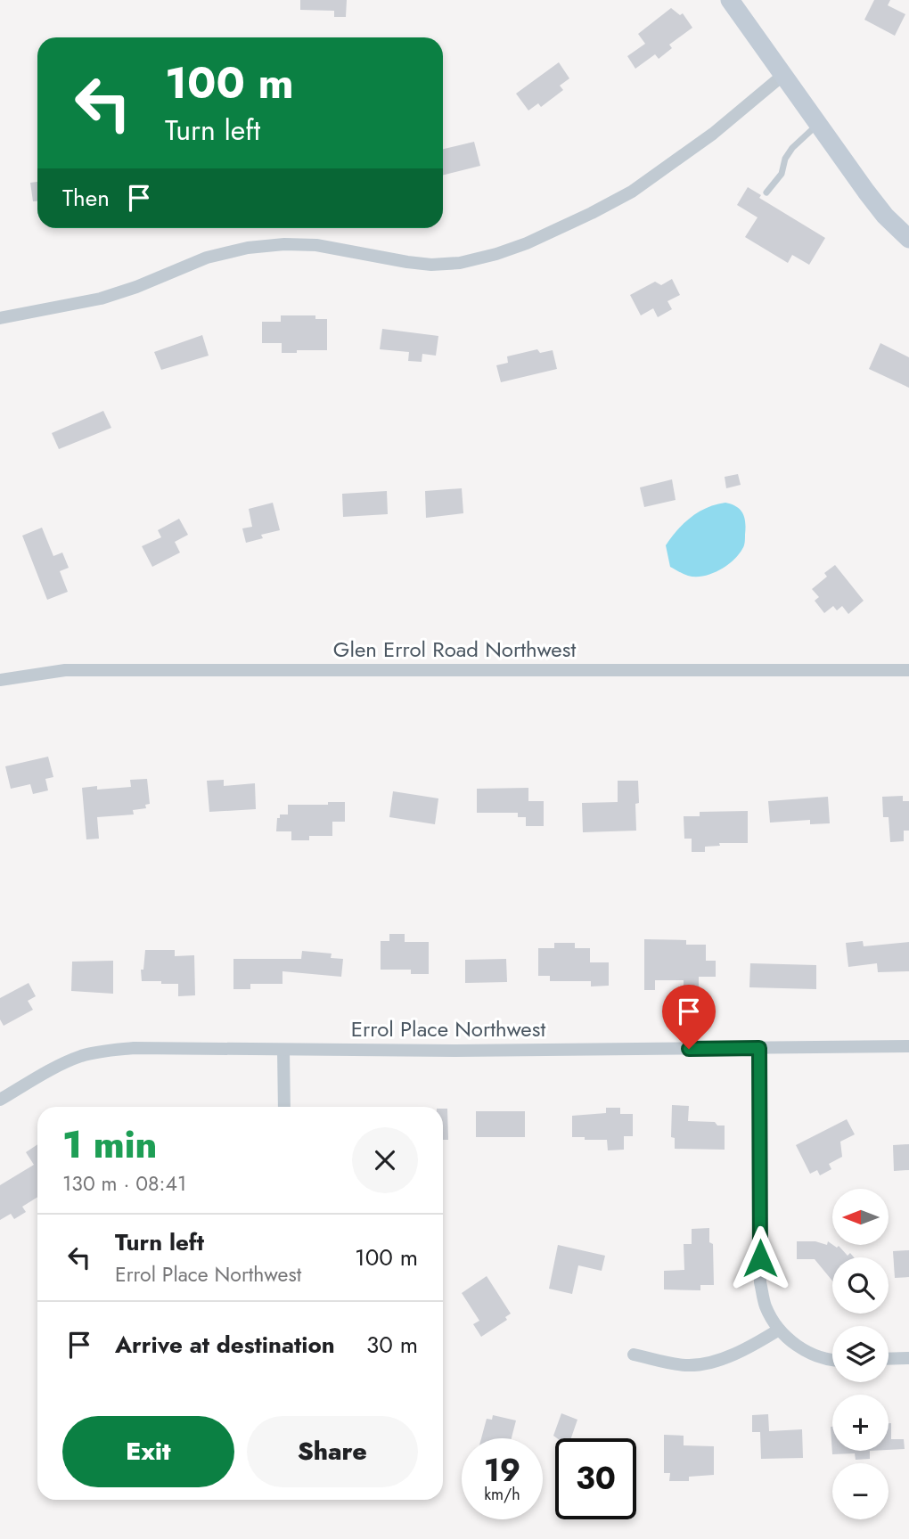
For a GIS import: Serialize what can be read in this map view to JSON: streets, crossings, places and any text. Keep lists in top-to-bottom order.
{
  "streets": {
    "street": ["Glen Errol Road Northwest", "Errol Place Northwest"]
  },
  "north": "left",
  "page": {
    "turn": ["100 m", "Turn left"],
    "then": "Then",
    "heading": ["1 min", "130 m · 08:41"],
    "map_buttons": ["+", "−"],
    "list": [
      {
        "name": "Turn left",
        "note": "Errol Place Northwest",
        "value": "100 m"
      },
      {
        "name": "Arrive at destination",
        "value": "30 m"
      }
    ],
    "buttons": ["Exit", "Share"],
    "speed": "19 km/h",
    "limit": "30"
  }
}
